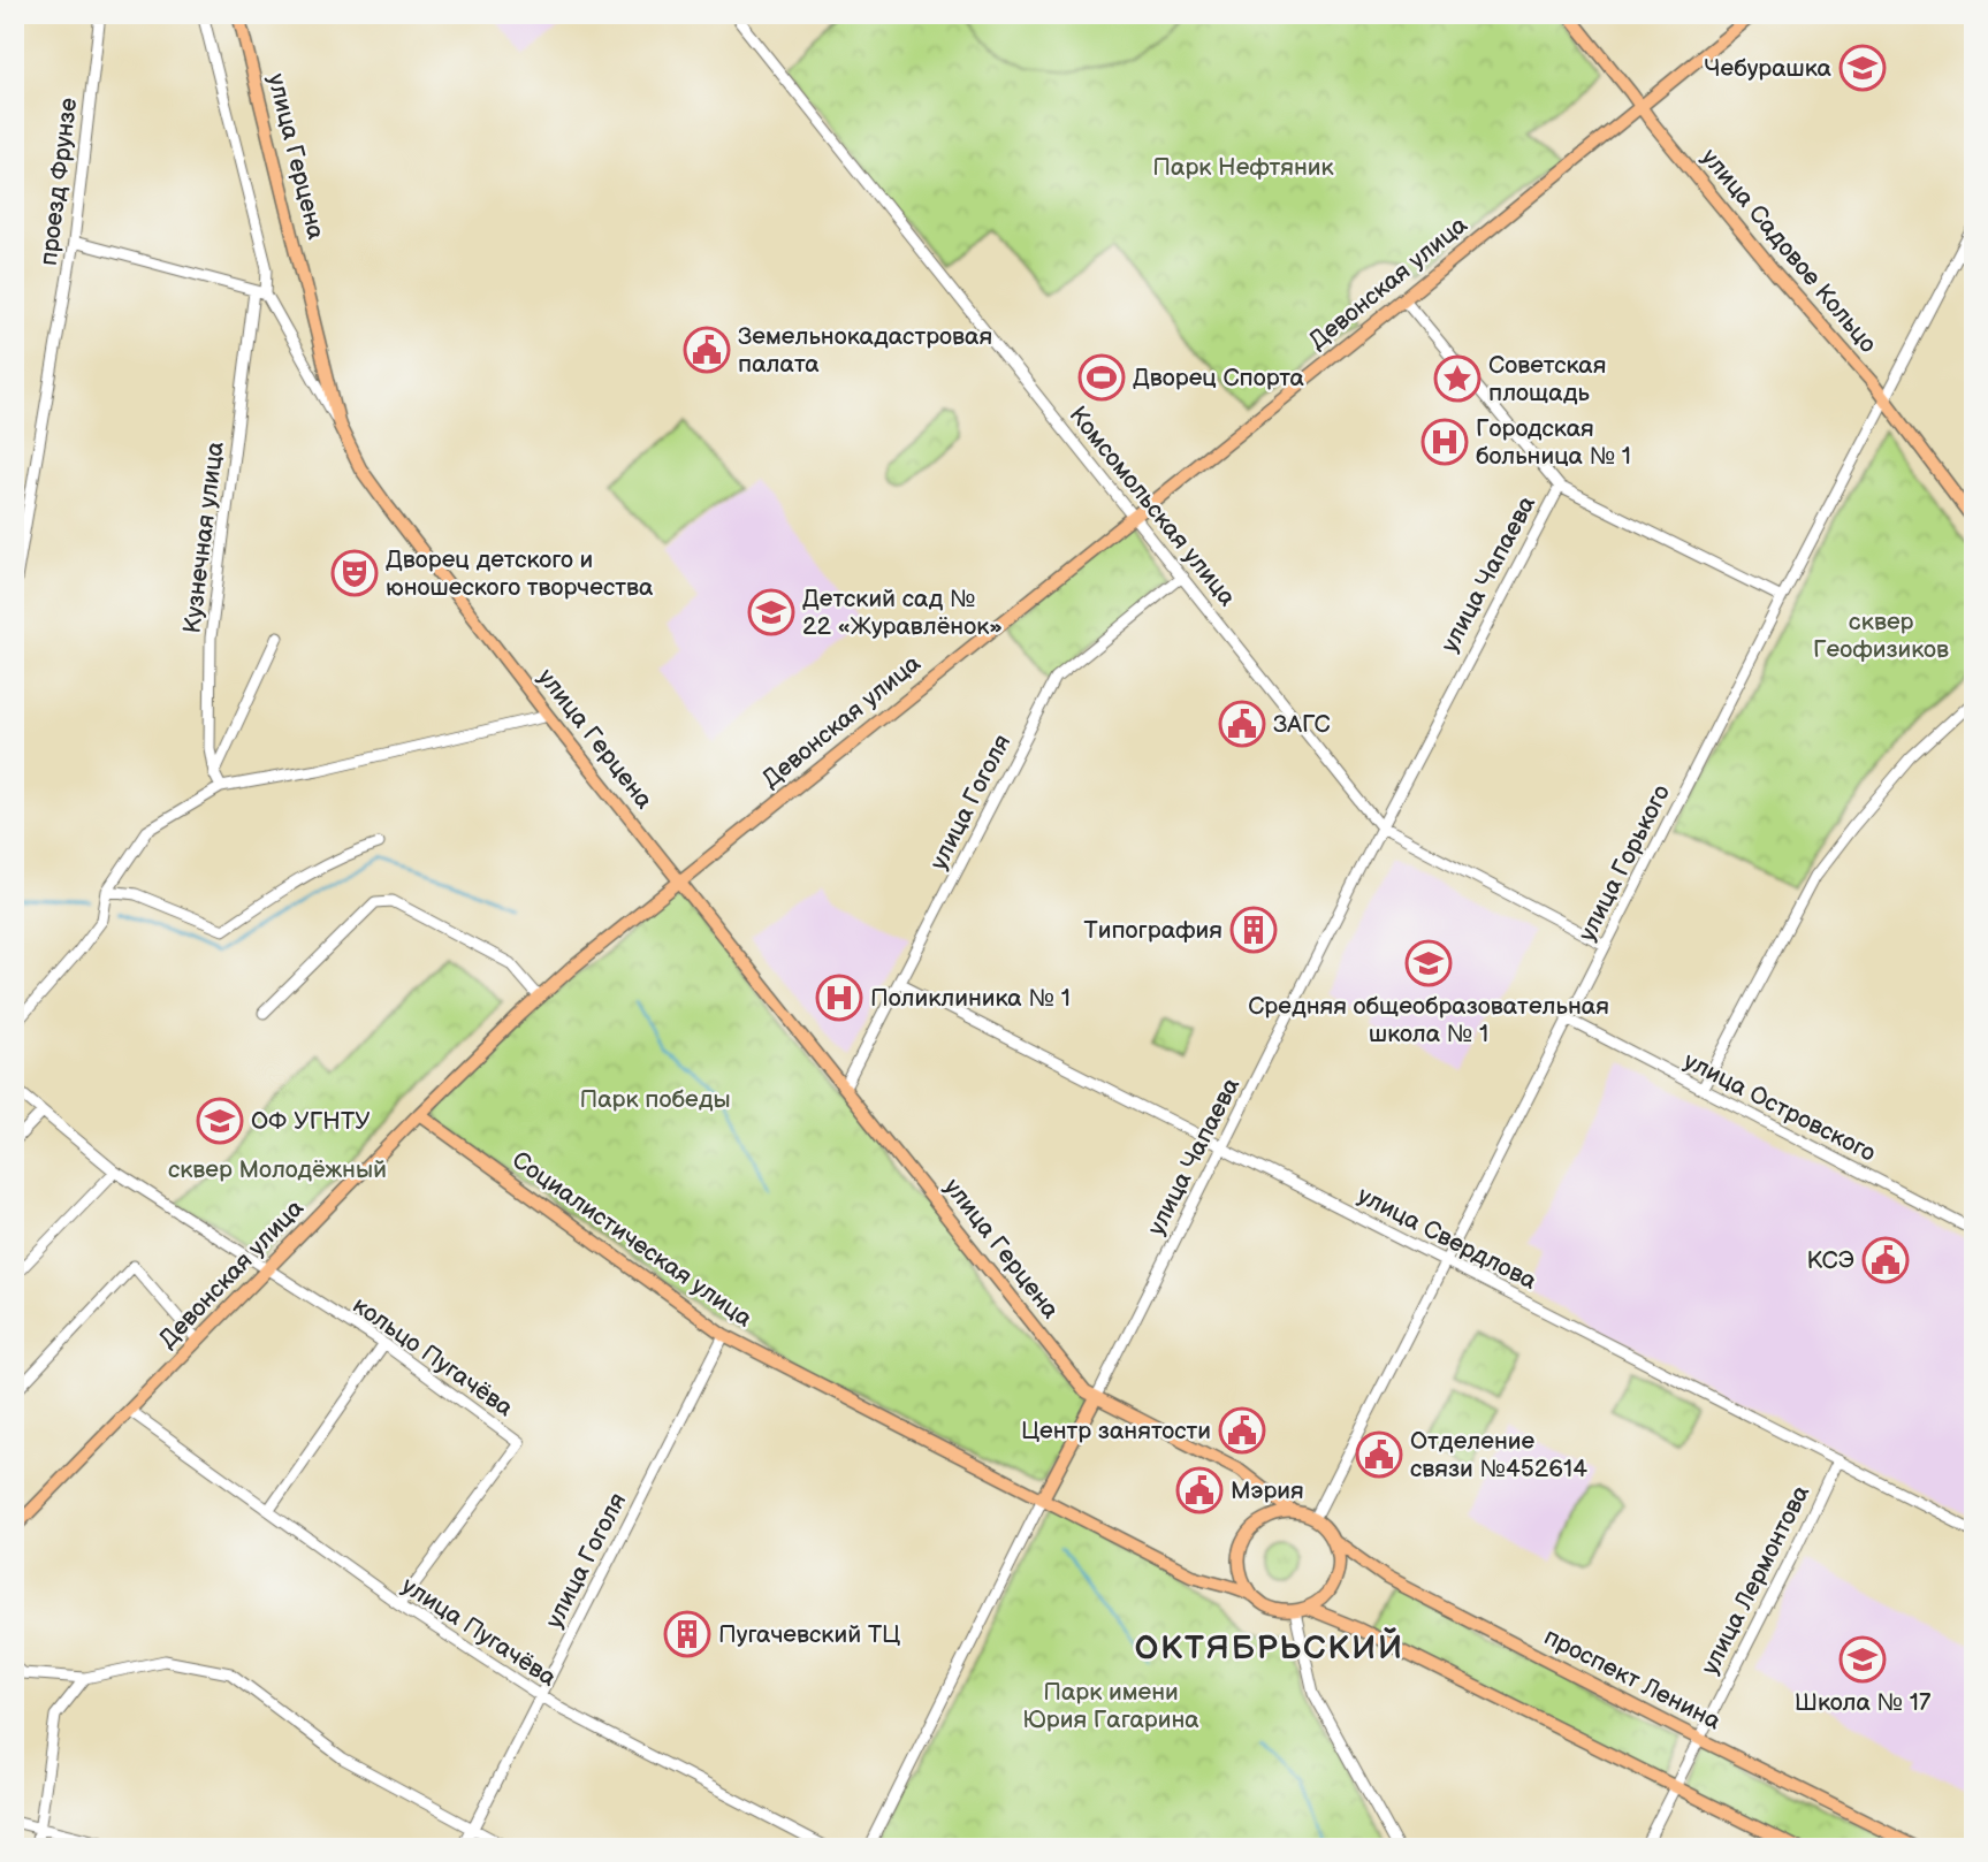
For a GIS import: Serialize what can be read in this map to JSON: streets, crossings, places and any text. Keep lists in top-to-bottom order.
{
  "streets": {
    "main road": [
      "улица Герцена",
      "улица Садовое Кольцо",
      "Девонская улица",
      "улица Чапаева",
      "Социалистическая улица",
      "проспект Ленина"
    ],
    "street": [
      "проезд Фрунзе",
      "Комсомольская улица",
      "Кузнечная улица",
      "улица Гоголя",
      "улица Горького",
      "улица Островского",
      "улица Свердлова",
      "кольцо Пугачёва",
      "улица Лермонтова",
      "улица Пугачёва"
    ]
  },
  "crossings": [
    ["улица Герцена", "Девонская улица"],
    ["улица Герцена", "улица Чапаева"],
    ["улица Герцена", "улица Гоголя"],
    ["улица Садовое Кольцо", "Девонская улица"],
    ["улица Садовое Кольцо", "улица Горького"],
    ["Девонская улица", "Комсомольская улица"],
    ["Девонская улица", "Социалистическая улица"],
    ["Девонская улица", "кольцо Пугачёва"],
    ["Девонская улица", "улица Пугачёва"],
    ["Комсомольская улица", "улица Чапаева"],
    ["Комсомольская улица", "улица Гоголя"],
    ["Комсомольская улица", "улица Горького"],
    ["улица Чапаева", "улица Свердлова"],
    ["улица Чапаева", "Социалистическая улица"],
    ["улица Гоголя", "улица Свердлова"],
    ["улица Гоголя", "Социалистическая улица"],
    ["улица Гоголя", "улица Пугачёва"],
    ["улица Горького", "улица Островского"],
    ["улица Горького", "улица Свердлова"],
    ["улица Горького", "проспект Ленина"],
    ["улица Свердлова", "улица Лермонтова"],
    ["кольцо Пугачёва", "улица Пугачёва"],
    ["улица Лермонтова", "проспект Ленина"]
  ],
  "districts": ["ОКТЯБРЬСКИЙ"],
  "parks": [
    "Парк Нефтяник",
    "cквер Геофизиков",
    "Парк победы",
    "сквер Молодёжный",
    "Парк имени Юрия Гагарина"
  ],
  "places": {
    "school or university": [
      "Чебурашка",
      "Детский сад № 22 «Журавлёнок»",
      "Средняя общеобразовательная школа № 1",
      "ОФ УГНТУ",
      "Школа № 17"
    ],
    "public building": [
      "Земельнокадастровая палата",
      "ЗАГС",
      "КСЭ",
      "Центр занятости",
      "Отделение связи №452614",
      "Мэрия"
    ],
    "sports": ["Дворец Спорта"],
    "place": ["Советская площадь"],
    "hospital": ["Городская больница № 1", "Поликлиника № 1"],
    "theatre": ["Дворец детского и юношеского творчества"],
    "building": ["Типография", "Пугачевский ТЦ"]
  }
}
